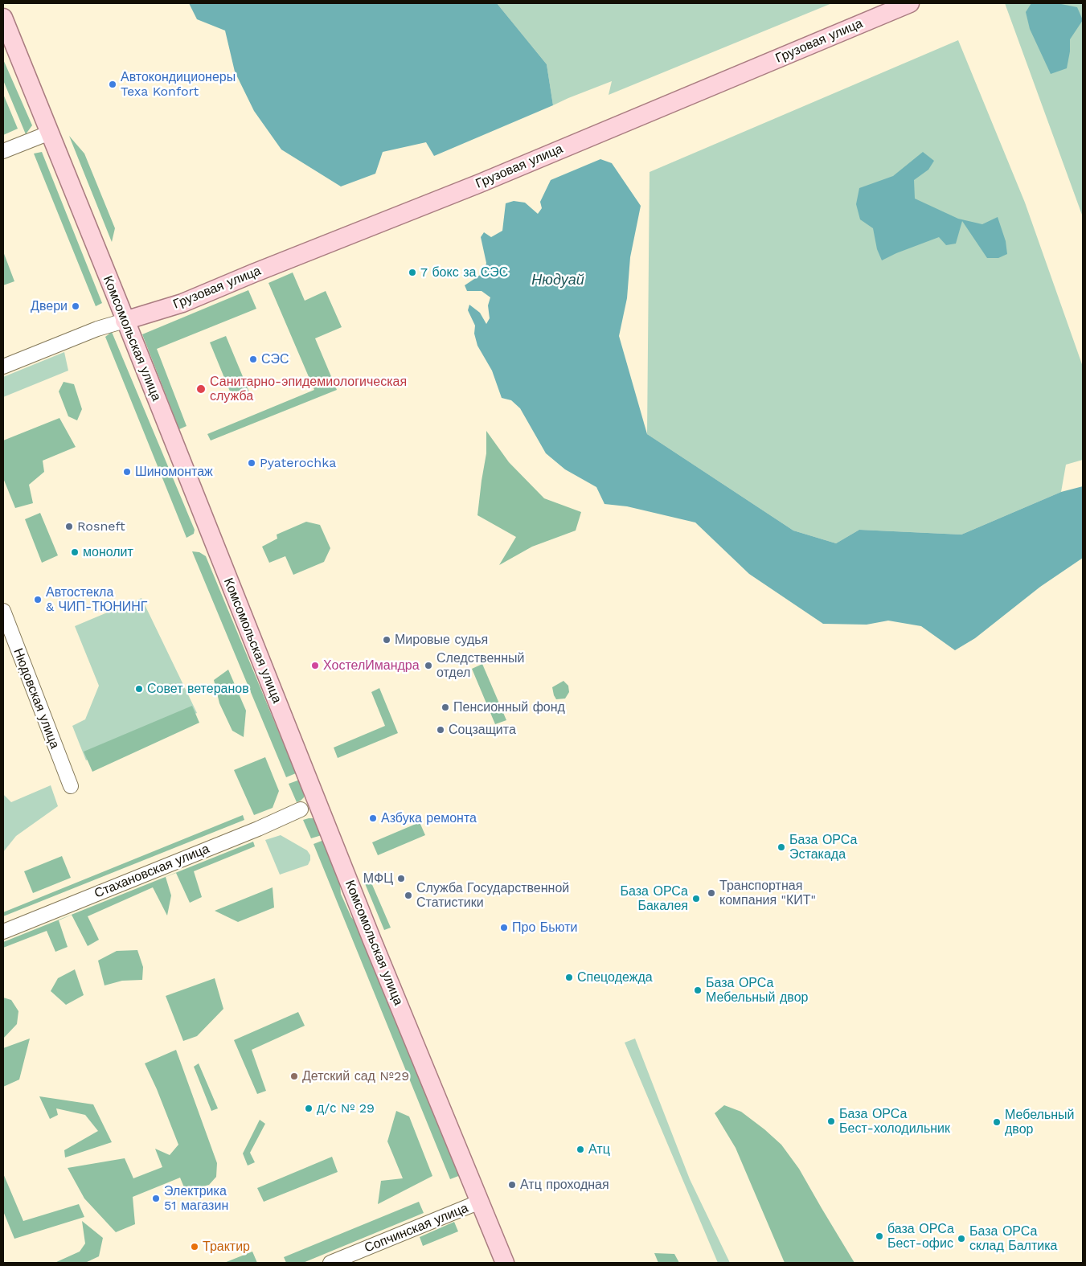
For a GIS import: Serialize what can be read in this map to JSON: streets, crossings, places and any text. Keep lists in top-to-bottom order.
{
  "streets": {
    "main road": ["Грузовая улица", "Комсомольская улица"],
    "street": ["Нюдовская улица", "Стахановская улица", "Сопчинская улица"]
  },
  "crossings": [
    ["Грузовая улица", "Комсомольская улица"],
    ["Комсомольская улица", "Сопчинская улица"]
  ],
  "water": ["Нюдуай"],
  "places": [
    "Автокондиционеры Texa Konfort",
    "7 бокс за СЭС",
    "Двери",
    "СЭС",
    "Санитарно-эпидемиологическая служба",
    "Pyaterochka",
    "Шиномонтаж",
    "Rosneft",
    "монолит",
    "Автостекла & ЧИП-ТЮНИНГ",
    "Мировые судья",
    "ХостелИмандра",
    "Следственный отдел",
    "Совет ветеранов",
    "Пенсионный фонд",
    "Соцзащита",
    "Азбука ремонта",
    "База ОРСа Эстакада",
    "МФЦ",
    "Транспортная компания \"КИТ\"",
    "Служба Государственной Статистики",
    "База ОРСа Бакалея",
    "Про Бьюти",
    "Спецодежда",
    "База ОРСа Мебельный двор",
    "Детский сад №29",
    "д/с № 29",
    "База ОРСа Бест-холодильник",
    "Мебельный двор",
    "Атц",
    "Атц проходная",
    "Электрика 51 магазин",
    "база ОРСа Бест-офис",
    "База ОРСа склад Балтика",
    "Трактир"
  ]
}
